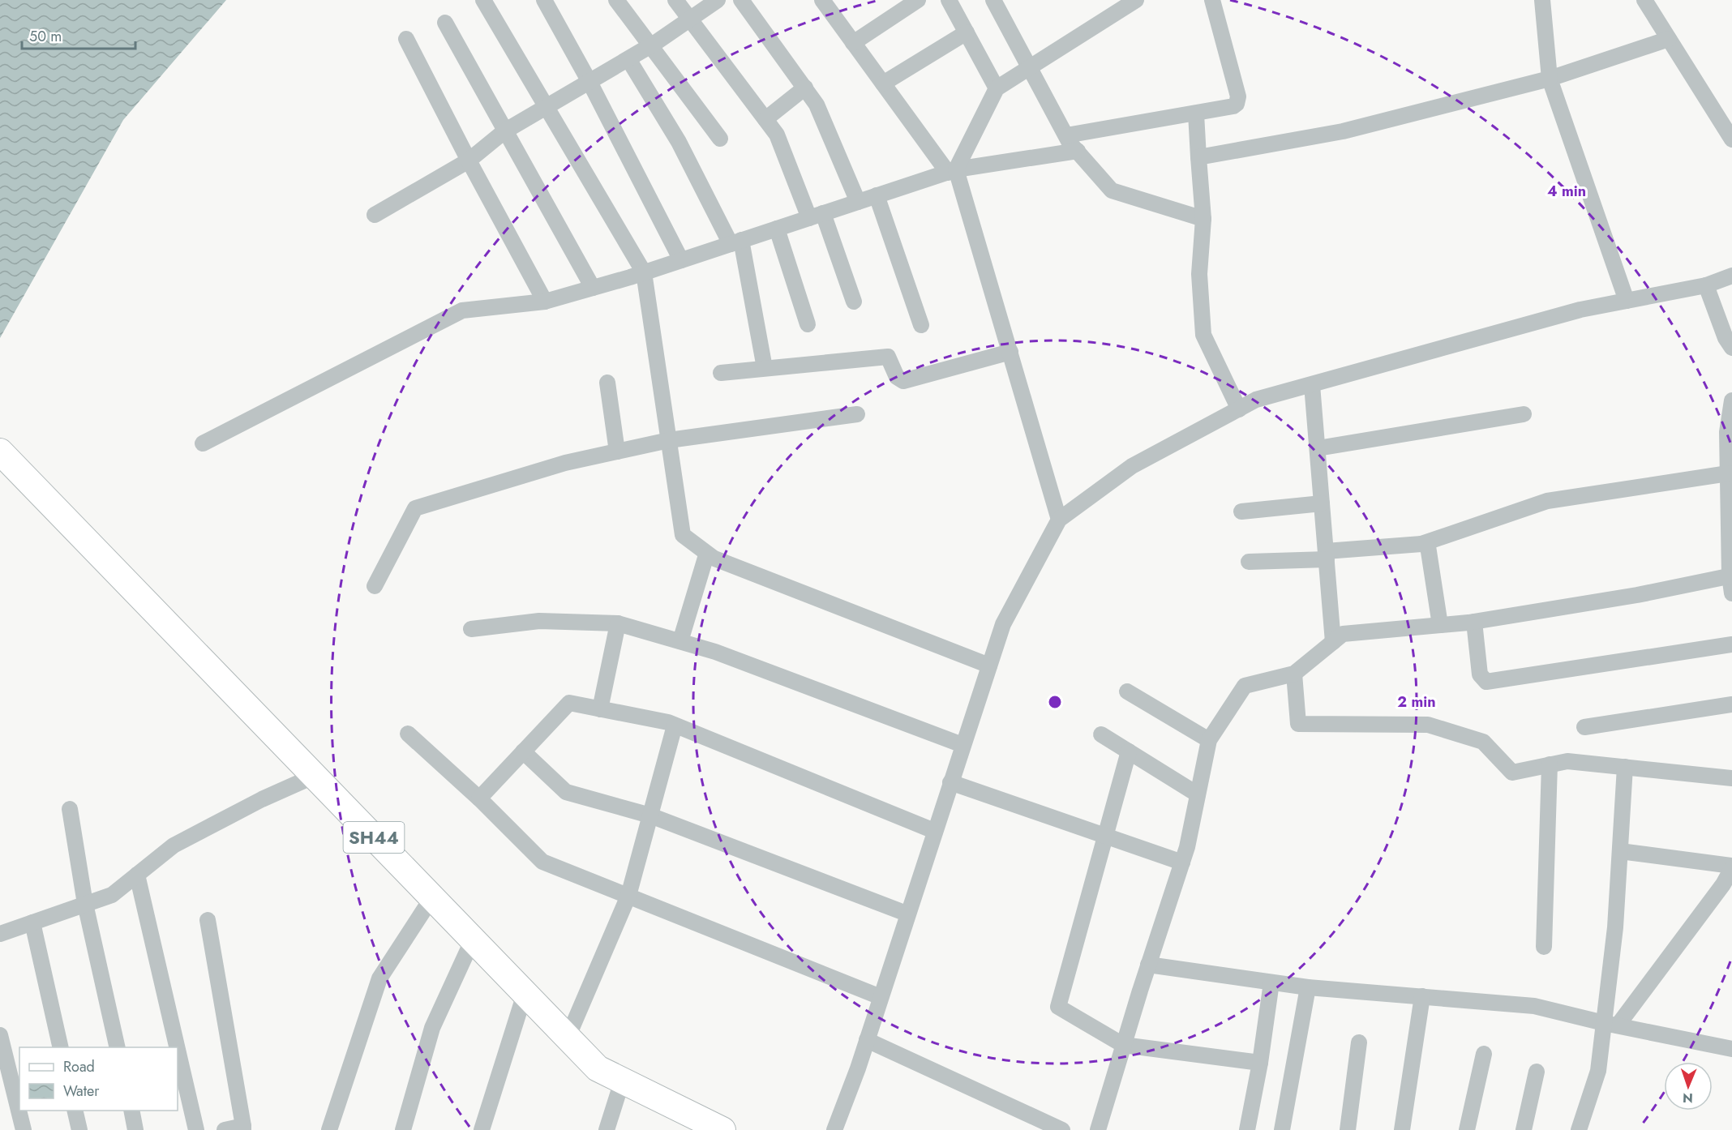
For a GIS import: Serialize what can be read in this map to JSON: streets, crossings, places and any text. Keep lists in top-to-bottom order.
{
  "streets": {
    "main road": ["SH44"]
  },
  "legend": ["Road", "Water"],
  "scale_bar": "50 m",
  "north": "bottom",
  "rings": ["4 min", "2 min"]
}
